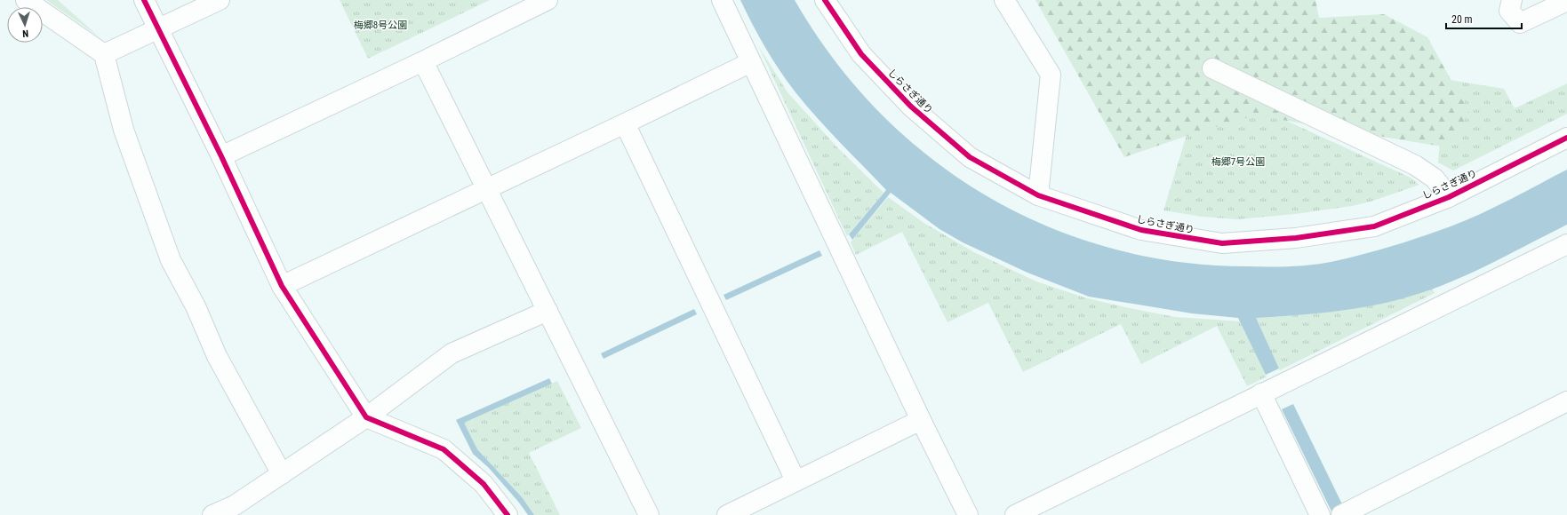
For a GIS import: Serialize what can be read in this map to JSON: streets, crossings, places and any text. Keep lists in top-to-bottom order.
{
  "streets": {
    "street": ["しらさぎ通り"]
  },
  "parks": ["梅郷8号公園", "梅郷7号公園"],
  "scale_bar": "20 m",
  "north": "bottom"
}
